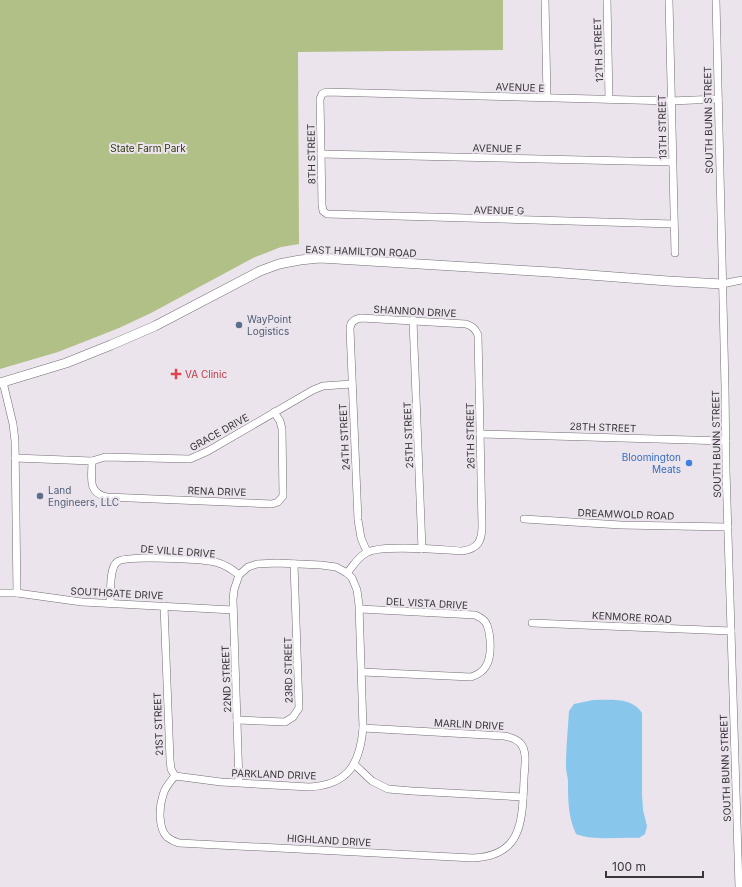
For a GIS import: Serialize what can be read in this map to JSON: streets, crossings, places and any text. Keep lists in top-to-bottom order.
{
  "streets": {
    "main road": ["EAST HAMILTON ROAD"],
    "street": [
      "12TH STREET",
      "AVENUE E",
      "SOUTH BUNN STREET",
      "13TH STREET",
      "AVENUE F",
      "8TH STREET",
      "AVENUE G",
      "SHANNON DRIVE",
      "28TH STREET",
      "GRACE DRIVE",
      "25TH STREET",
      "26TH STREET",
      "24TH STREET",
      "RENA DRIVE",
      "DREAMWOLD ROAD",
      "DE VILLE DRIVE",
      "SOUTHGATE DRIVE",
      "DEL VISTA DRIVE",
      "KENMORE ROAD",
      "23RD STREET",
      "22ND STREET",
      "21ST STREET",
      "MARLIN DRIVE",
      "PARKLAND DRIVE",
      "HIGHLAND DRIVE"
    ]
  },
  "crossings": [
    ["12TH STREET", "AVENUE E"],
    ["AVENUE E", "SOUTH BUNN STREET"],
    ["AVENUE E", "13TH STREET"],
    ["AVENUE E", "8TH STREET"],
    ["SOUTH BUNN STREET", "EAST HAMILTON ROAD"],
    ["SOUTH BUNN STREET", "28TH STREET"],
    ["SOUTH BUNN STREET", "DREAMWOLD ROAD"],
    ["SOUTH BUNN STREET", "KENMORE ROAD"],
    ["13TH STREET", "AVENUE F"],
    ["13TH STREET", "AVENUE G"],
    ["AVENUE F", "8TH STREET"],
    ["8TH STREET", "AVENUE G"],
    ["SHANNON DRIVE", "25TH STREET"],
    ["SHANNON DRIVE", "26TH STREET"],
    ["SHANNON DRIVE", "24TH STREET"],
    ["28TH STREET", "26TH STREET"],
    ["GRACE DRIVE", "24TH STREET"],
    ["GRACE DRIVE", "RENA DRIVE"],
    ["25TH STREET", "26TH STREET"],
    ["DE VILLE DRIVE", "SOUTHGATE DRIVE"],
    ["DE VILLE DRIVE", "22ND STREET"],
    ["SOUTHGATE DRIVE", "22ND STREET"],
    ["SOUTHGATE DRIVE", "21ST STREET"],
    ["23RD STREET", "22ND STREET"],
    ["22ND STREET", "PARKLAND DRIVE"],
    ["21ST STREET", "PARKLAND DRIVE"],
    ["21ST STREET", "HIGHLAND DRIVE"],
    ["MARLIN DRIVE", "HIGHLAND DRIVE"],
    ["PARKLAND DRIVE", "HIGHLAND DRIVE"]
  ],
  "parks": ["State Farm Park"],
  "places": {
    "other": ["WayPoint Logistics", "Bloomington Meats", "Land Engineers, LLC"],
    "health": ["VA Clinic"]
  },
  "scale_bar": "100 m"
}
